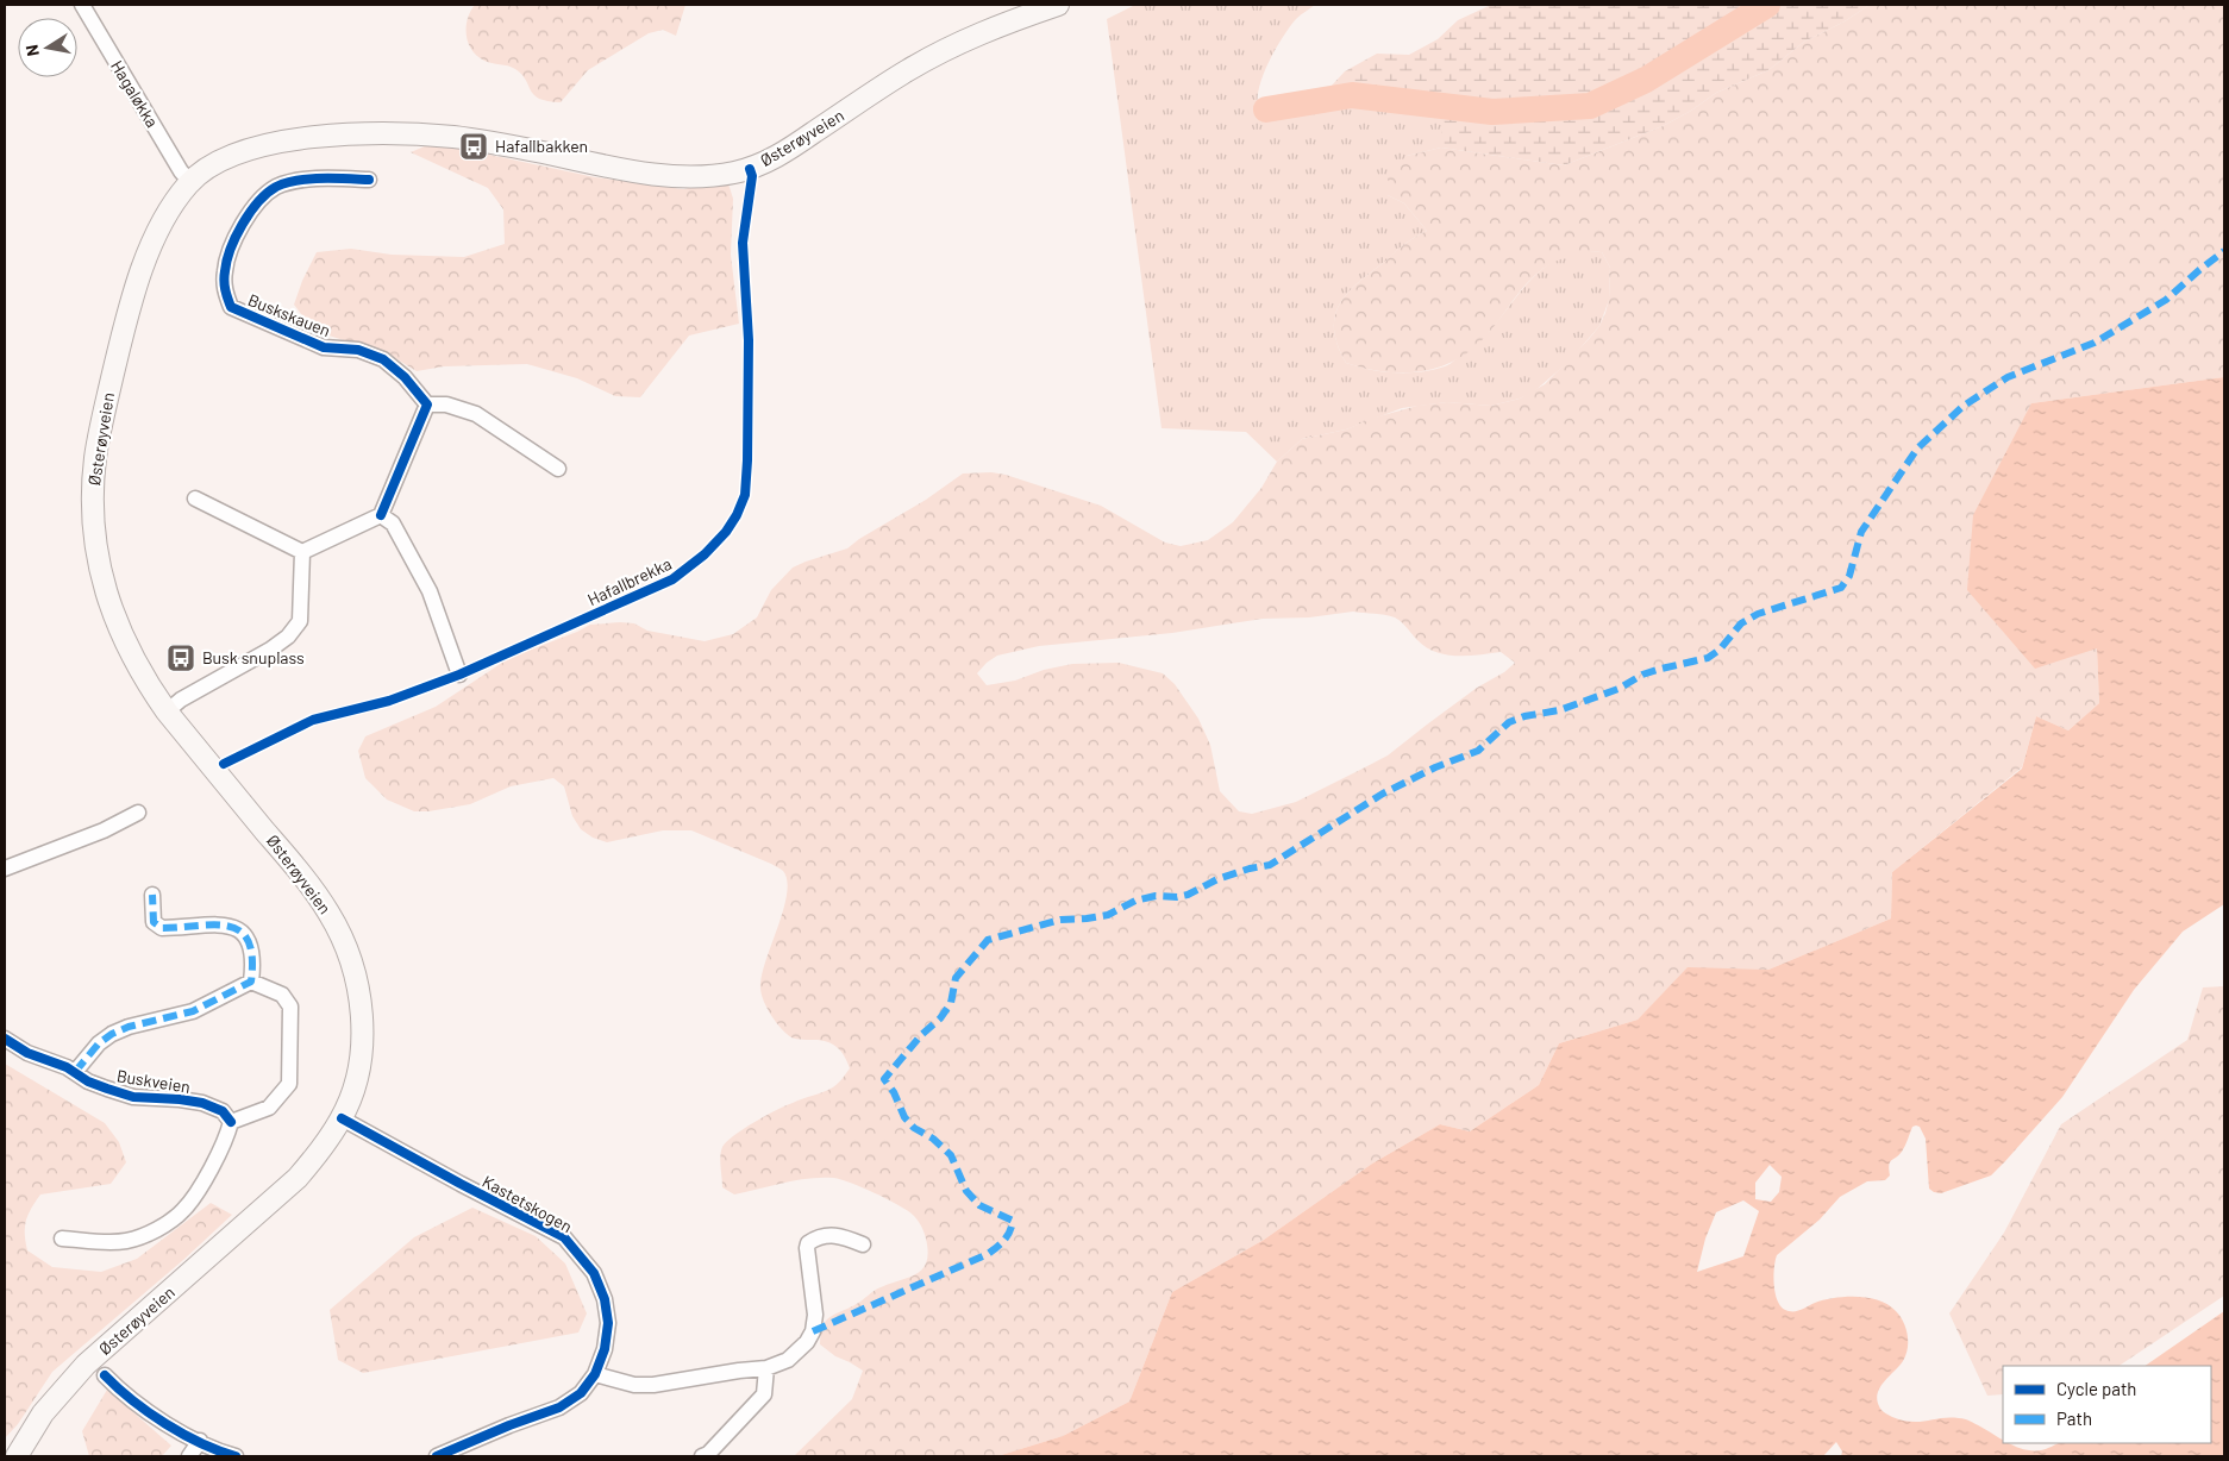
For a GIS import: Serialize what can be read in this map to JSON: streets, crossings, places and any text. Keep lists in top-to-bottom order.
{
  "streets": {
    "main road": ["Østerøyveien"],
    "street": [
      "Hagaløkka",
      "Buskskauen",
      "Buskveien",
      "Kastetskogen"
    ],
    "cycle path": ["Hafallbrekka"]
  },
  "crossings": [
    ["Hagaløkka", "Østerøyveien"],
    ["Østerøyveien", "Kastetskogen"]
  ],
  "places": {
    "bus stop": ["Hafallbakken", "Busk snuplass"]
  },
  "legend": ["Cycle path", "Path"],
  "north": "left"
}
